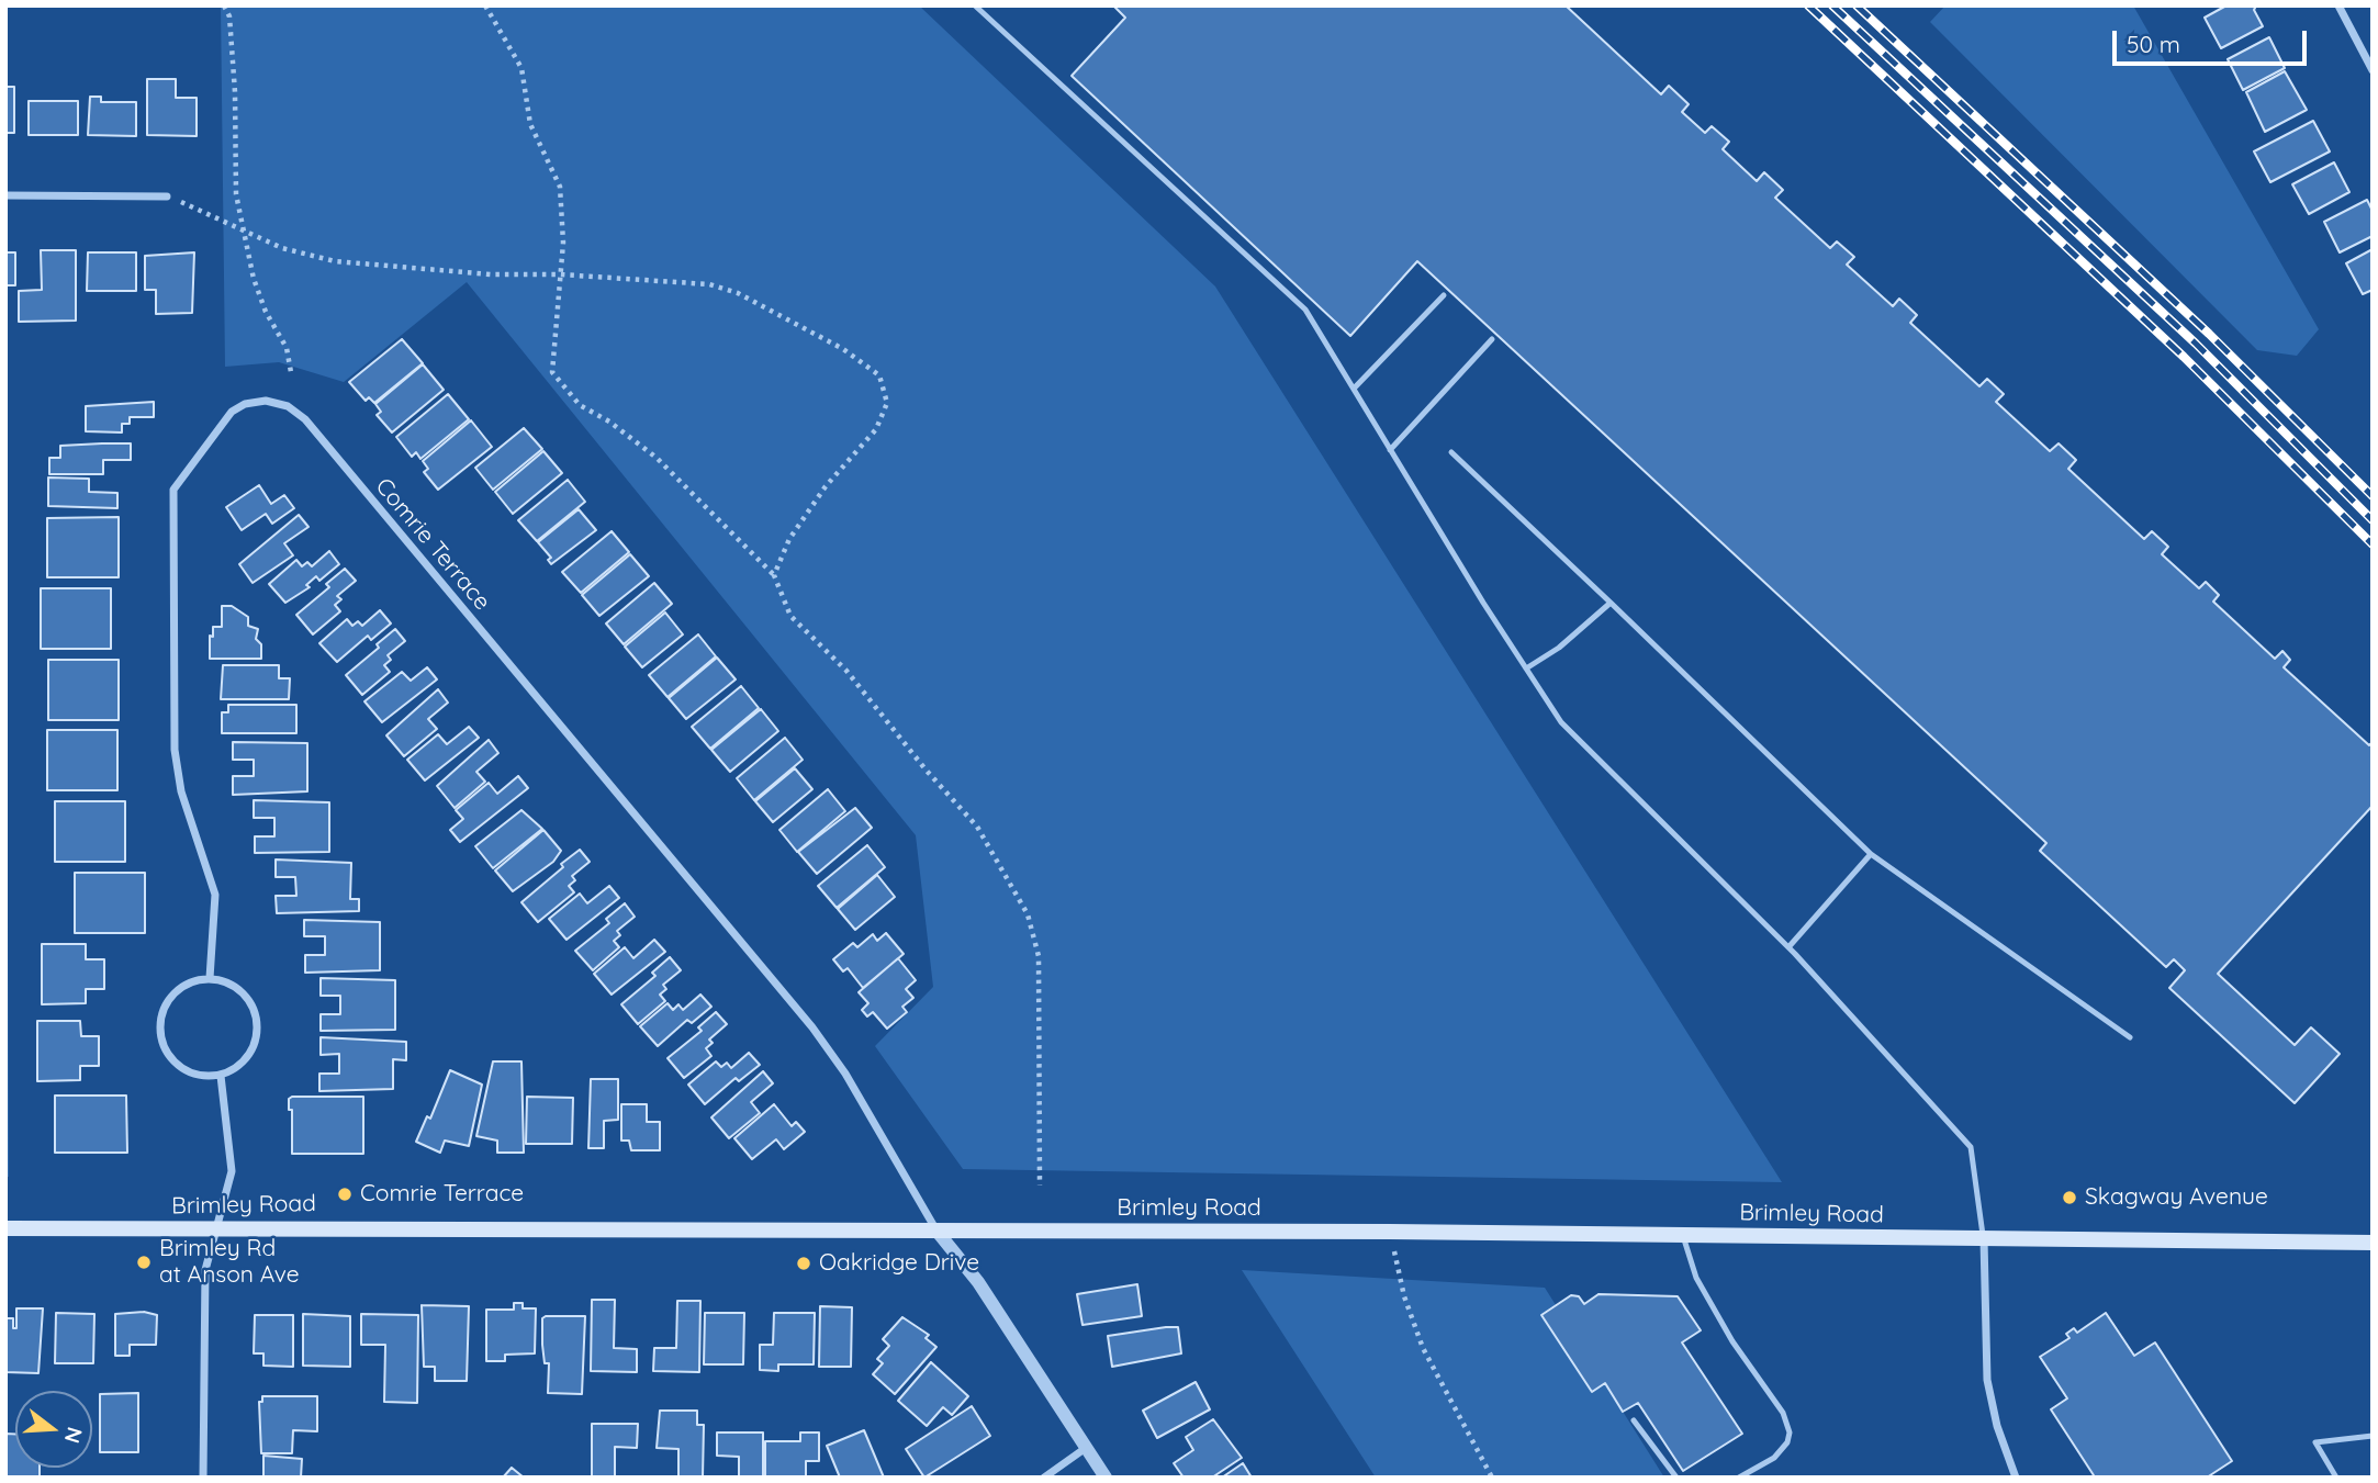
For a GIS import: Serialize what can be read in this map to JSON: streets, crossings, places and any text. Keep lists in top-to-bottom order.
{
  "streets": {
    "main road": ["Brimley Road"],
    "street": ["Comrie Terrace"]
  },
  "crossings": [
    ["Comrie Terrace", "Brimley Road"]
  ],
  "places": [
    "Comrie Terrace",
    "Skagway Avenue",
    "Brimley Rd at Anson Ave",
    "Oakridge Drive"
  ],
  "scale_bar": "50 m",
  "north": "right"
}
